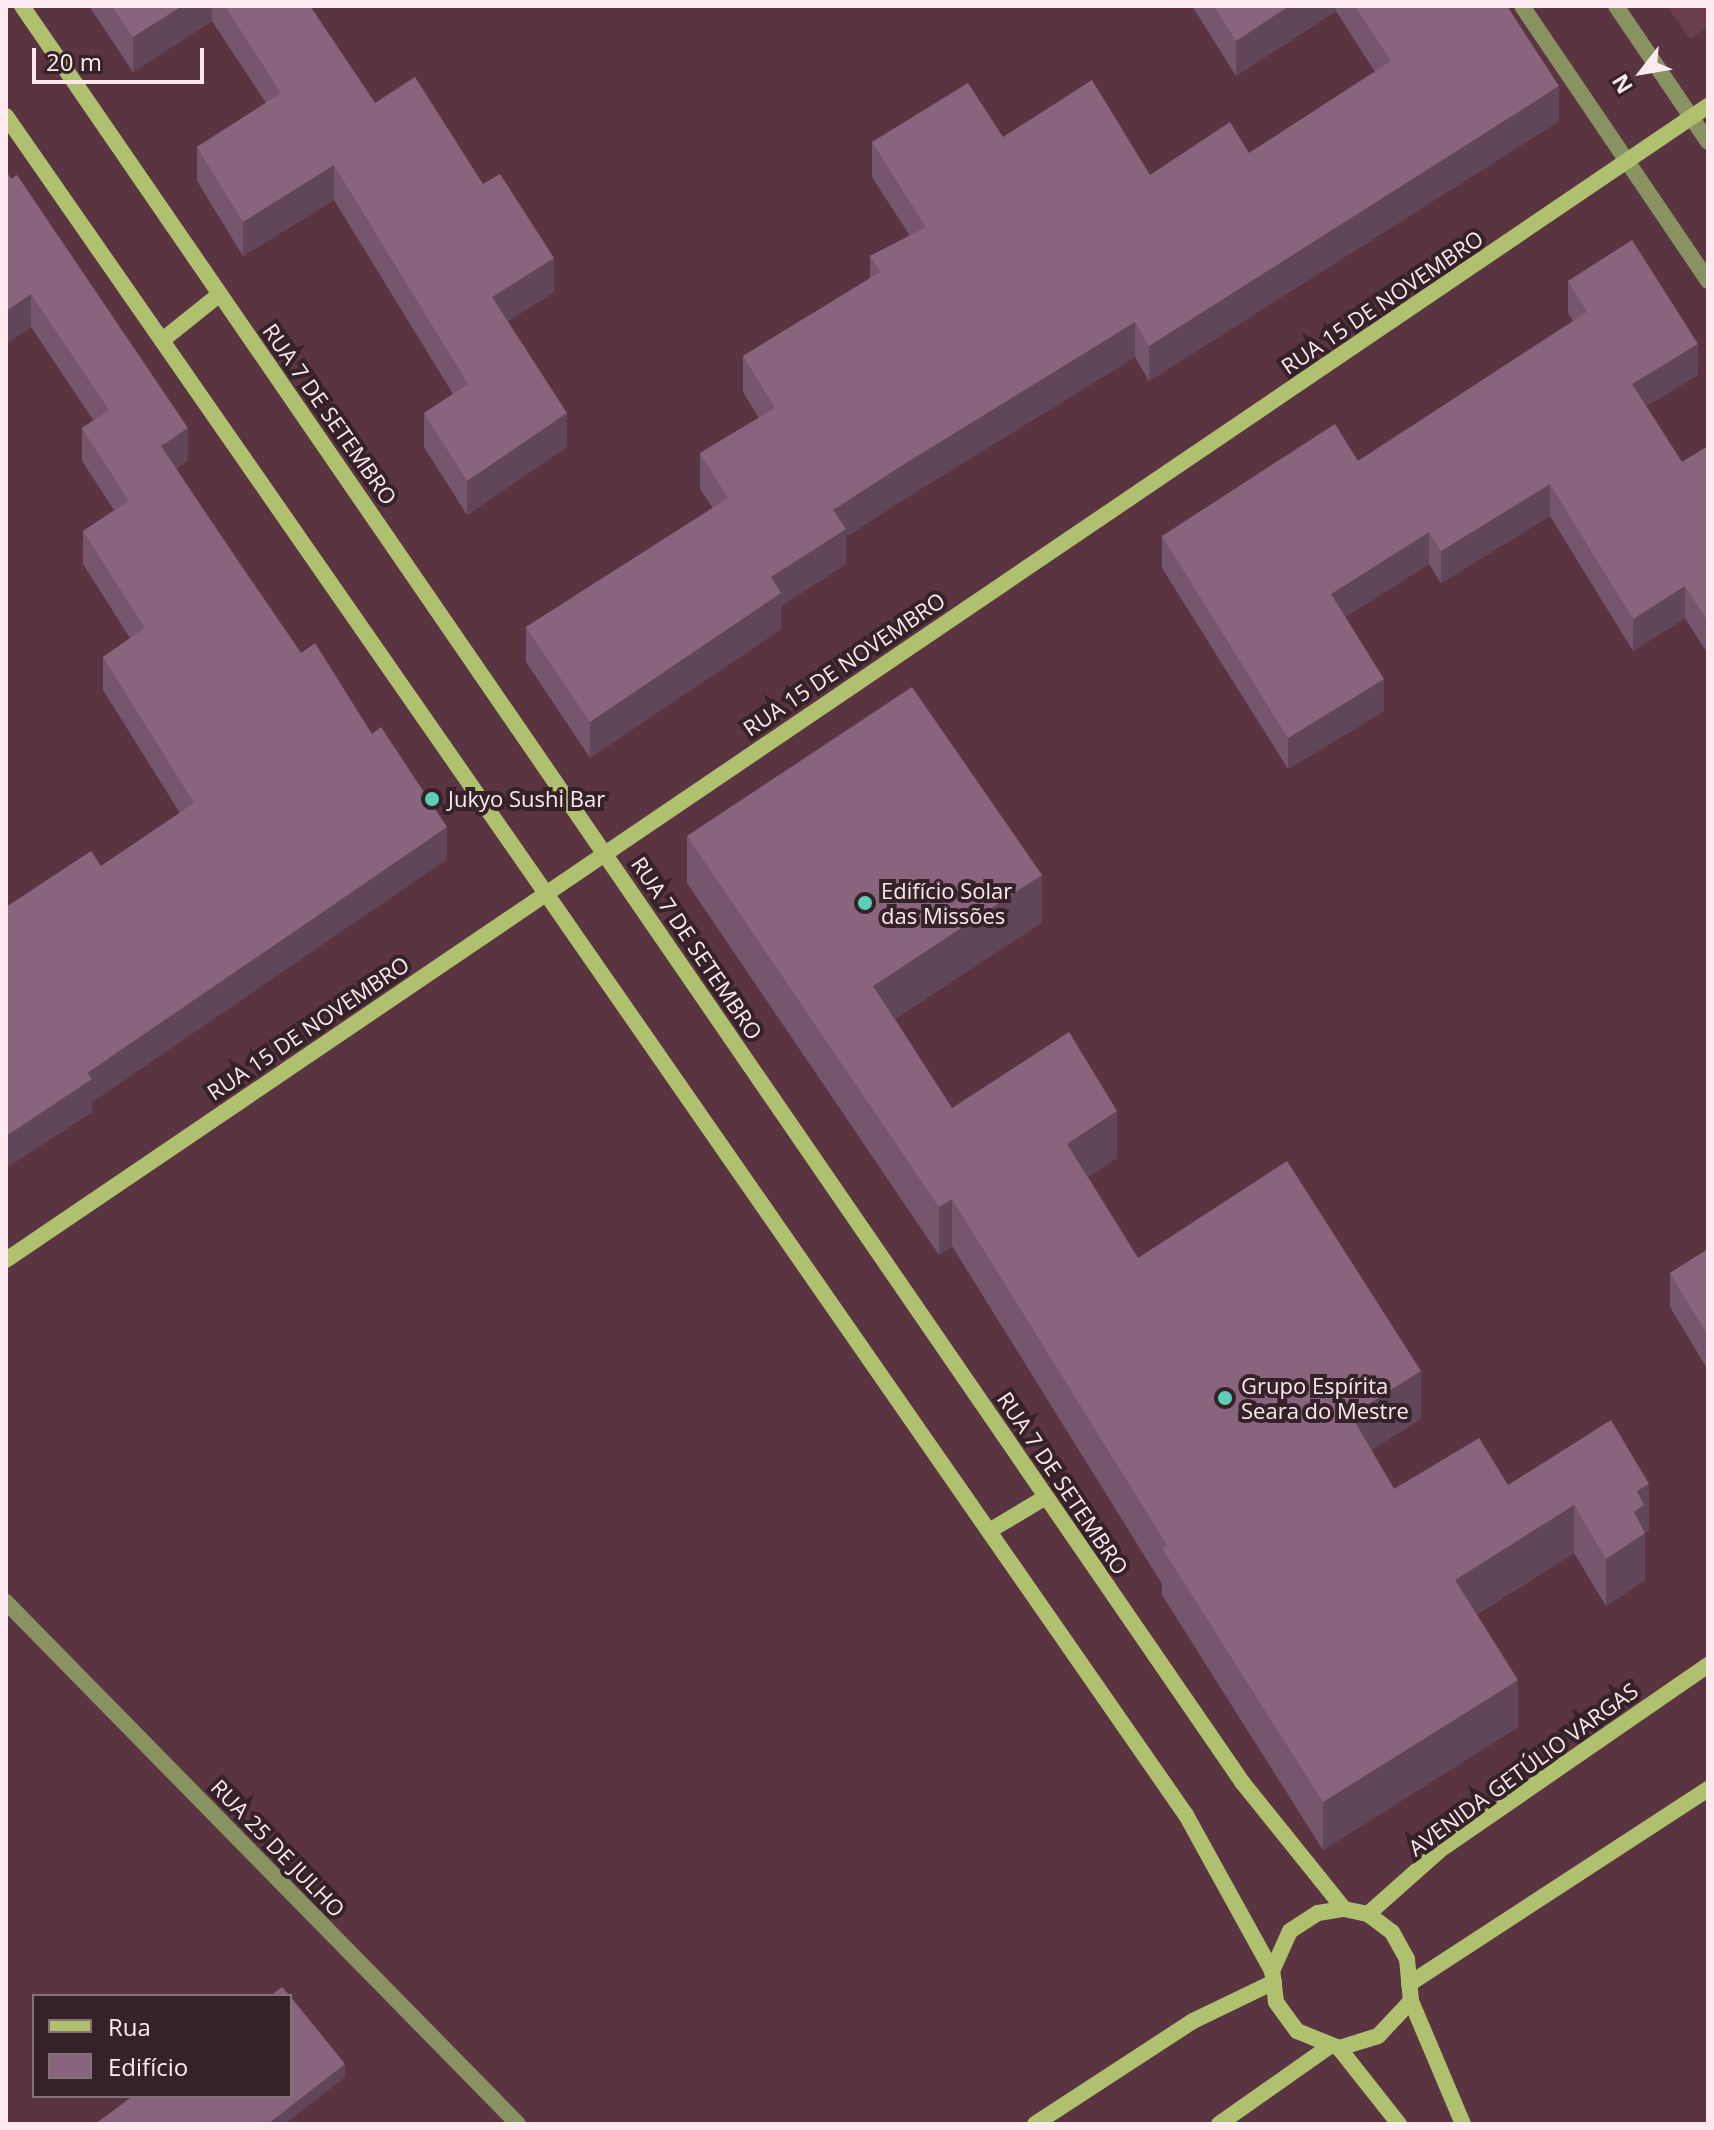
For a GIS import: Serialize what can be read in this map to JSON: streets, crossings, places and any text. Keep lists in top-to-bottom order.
{
  "streets": {
    "street": [
      "RUA 15 DE NOVEMBRO",
      "RUA 7 DE SETEMBRO",
      "AVENIDA GETÚLIO VARGAS",
      "RUA 25 DE JULHO"
    ]
  },
  "crossings": [
    ["RUA 15 DE NOVEMBRO", "RUA 7 DE SETEMBRO"],
    ["RUA 7 DE SETEMBRO", "AVENIDA GETÚLIO VARGAS"]
  ],
  "places": ["Jukyo Sushi Bar", "Edifício Solar das Missões", "Grupo Espírita Seara do Mestre"],
  "legend": ["Rua", "Edifício"],
  "scale_bar": "20 m",
  "north": "bottom left"
}
